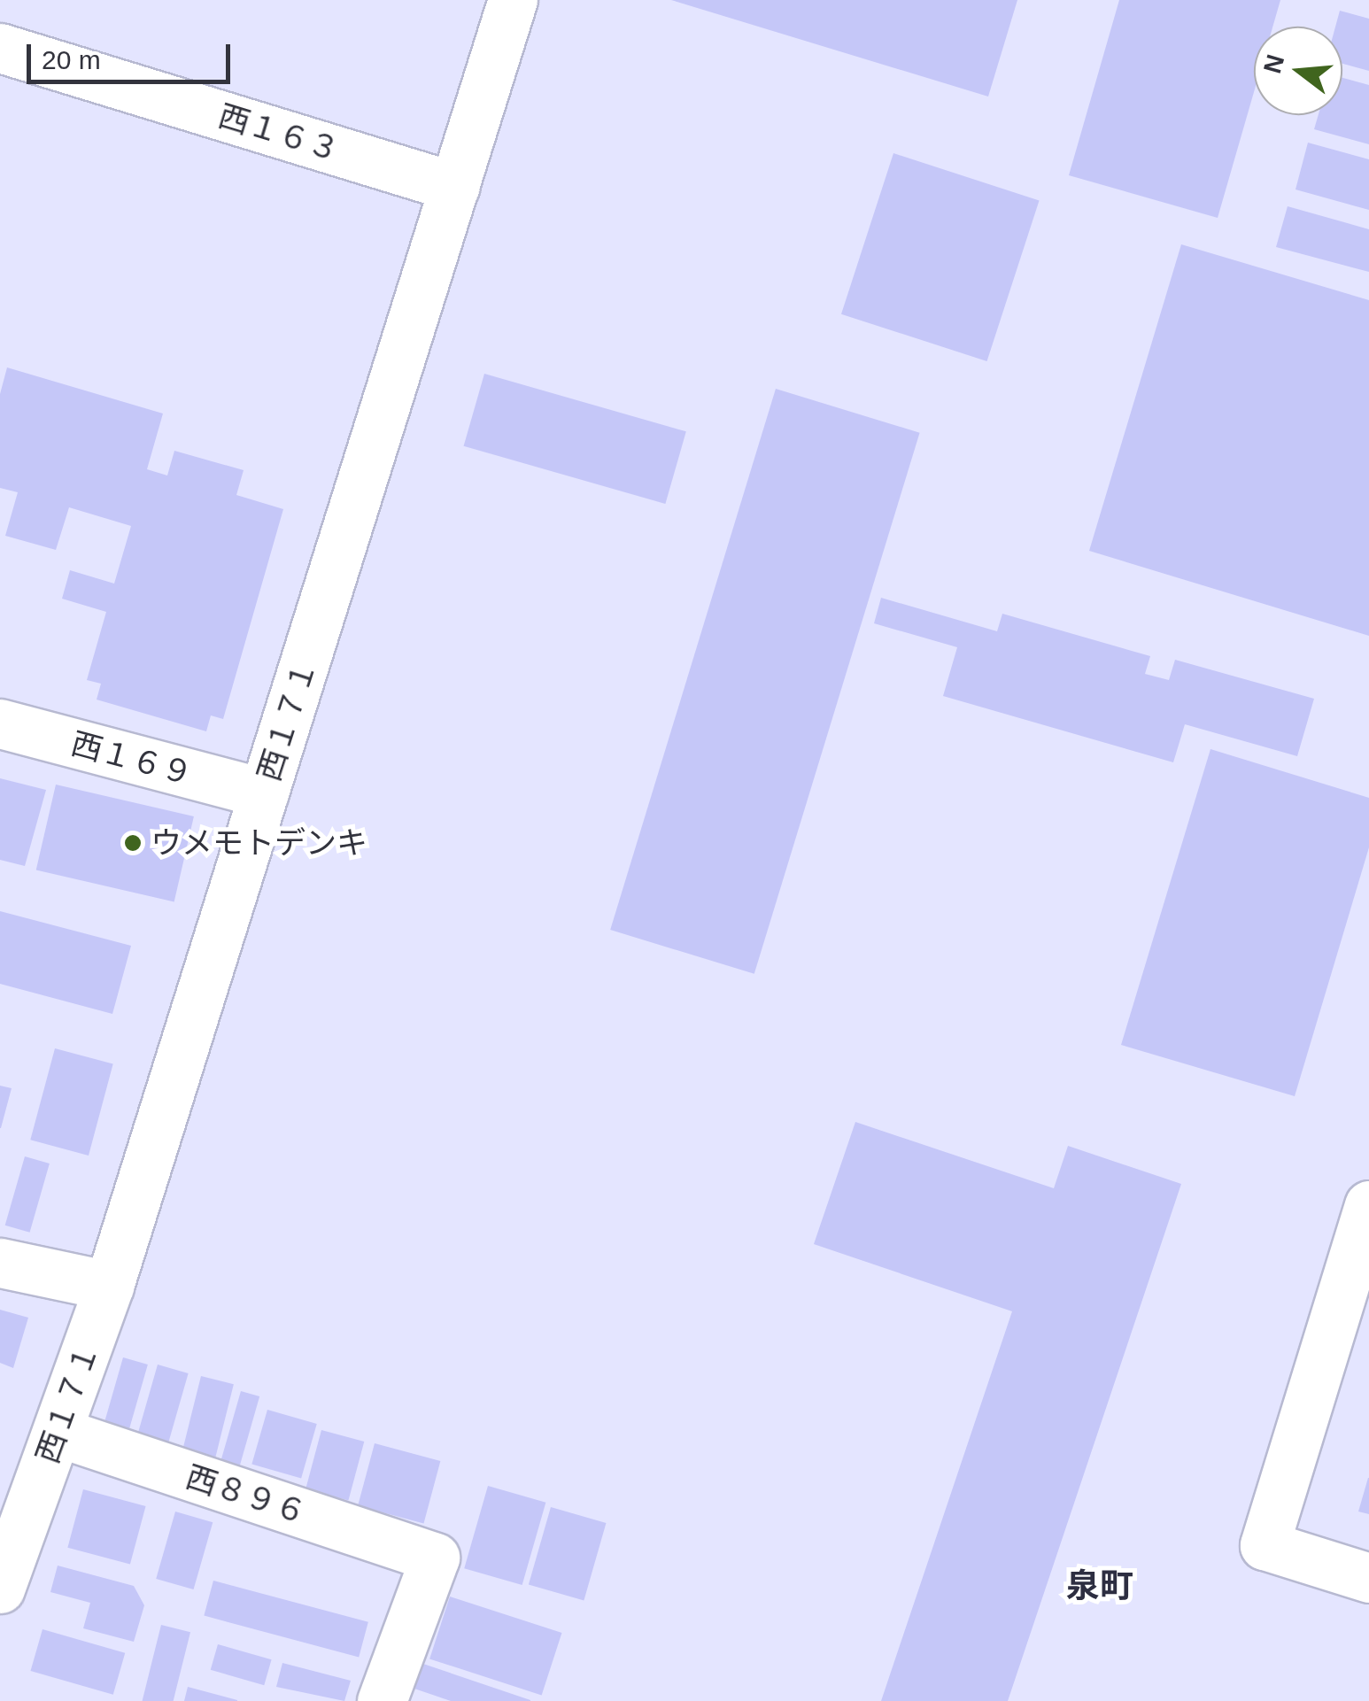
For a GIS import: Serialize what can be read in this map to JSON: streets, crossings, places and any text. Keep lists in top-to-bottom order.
{
  "streets": {
    "street": [
      "西１６３",
      "西１７１",
      "西１６９",
      "西８９６"
    ]
  },
  "crossings": [
    ["西１６３", "西１７１"],
    ["西１７１", "西１６９"],
    ["西１７１", "西８９６"]
  ],
  "districts": ["泉町"],
  "places": ["ウメモトデンキ"],
  "scale_bar": "20 m",
  "north": "left"
}
